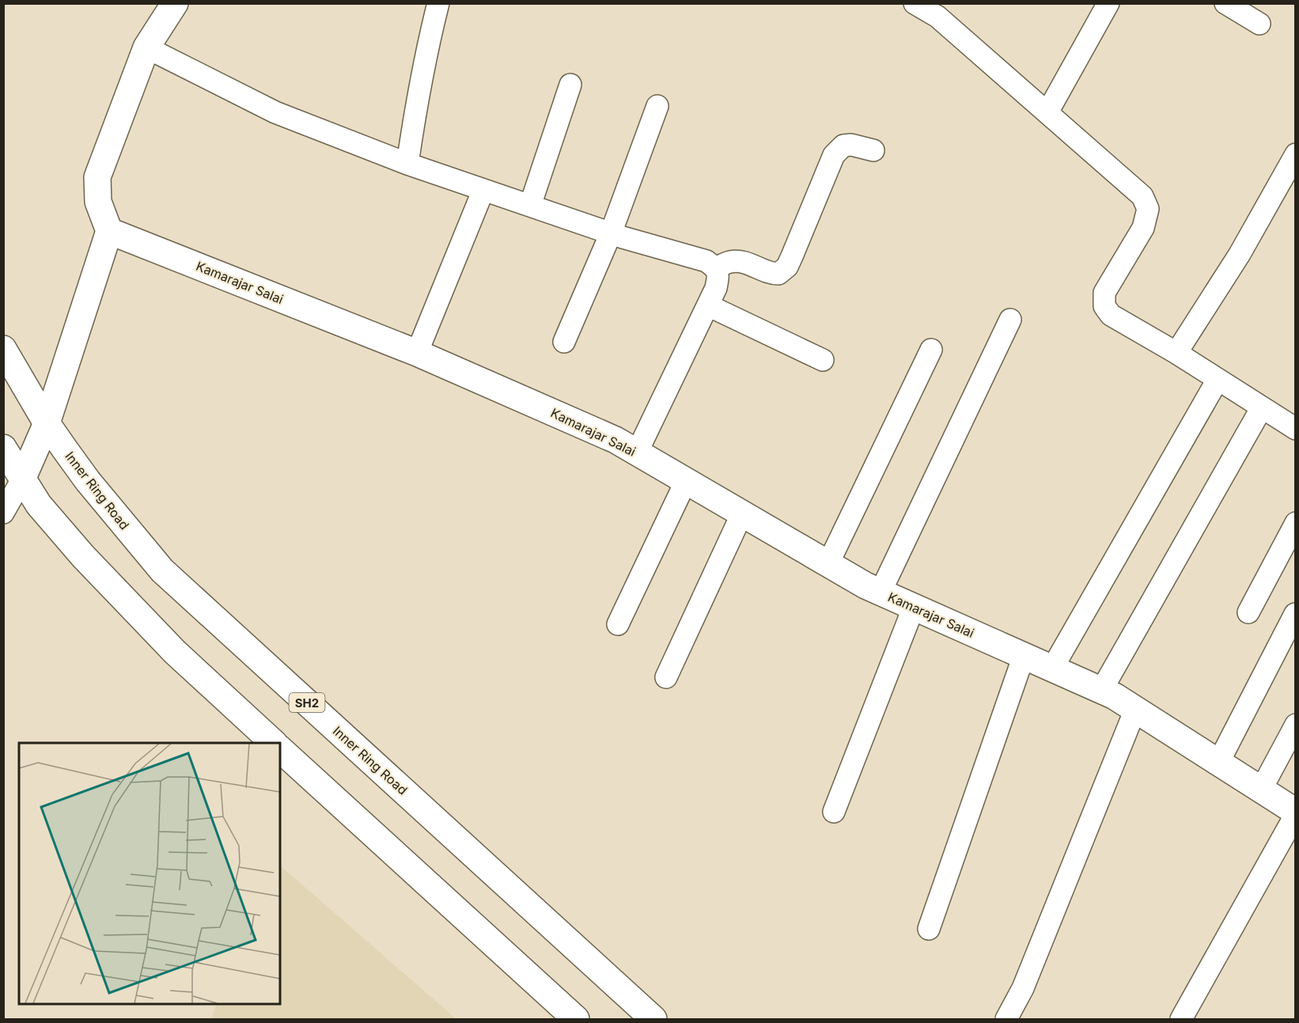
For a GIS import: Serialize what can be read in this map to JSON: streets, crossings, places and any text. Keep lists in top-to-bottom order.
{
  "streets": {
    "main road": ["Kamarajar Salai", "Inner Ring Road", "SH2"]
  }
}
